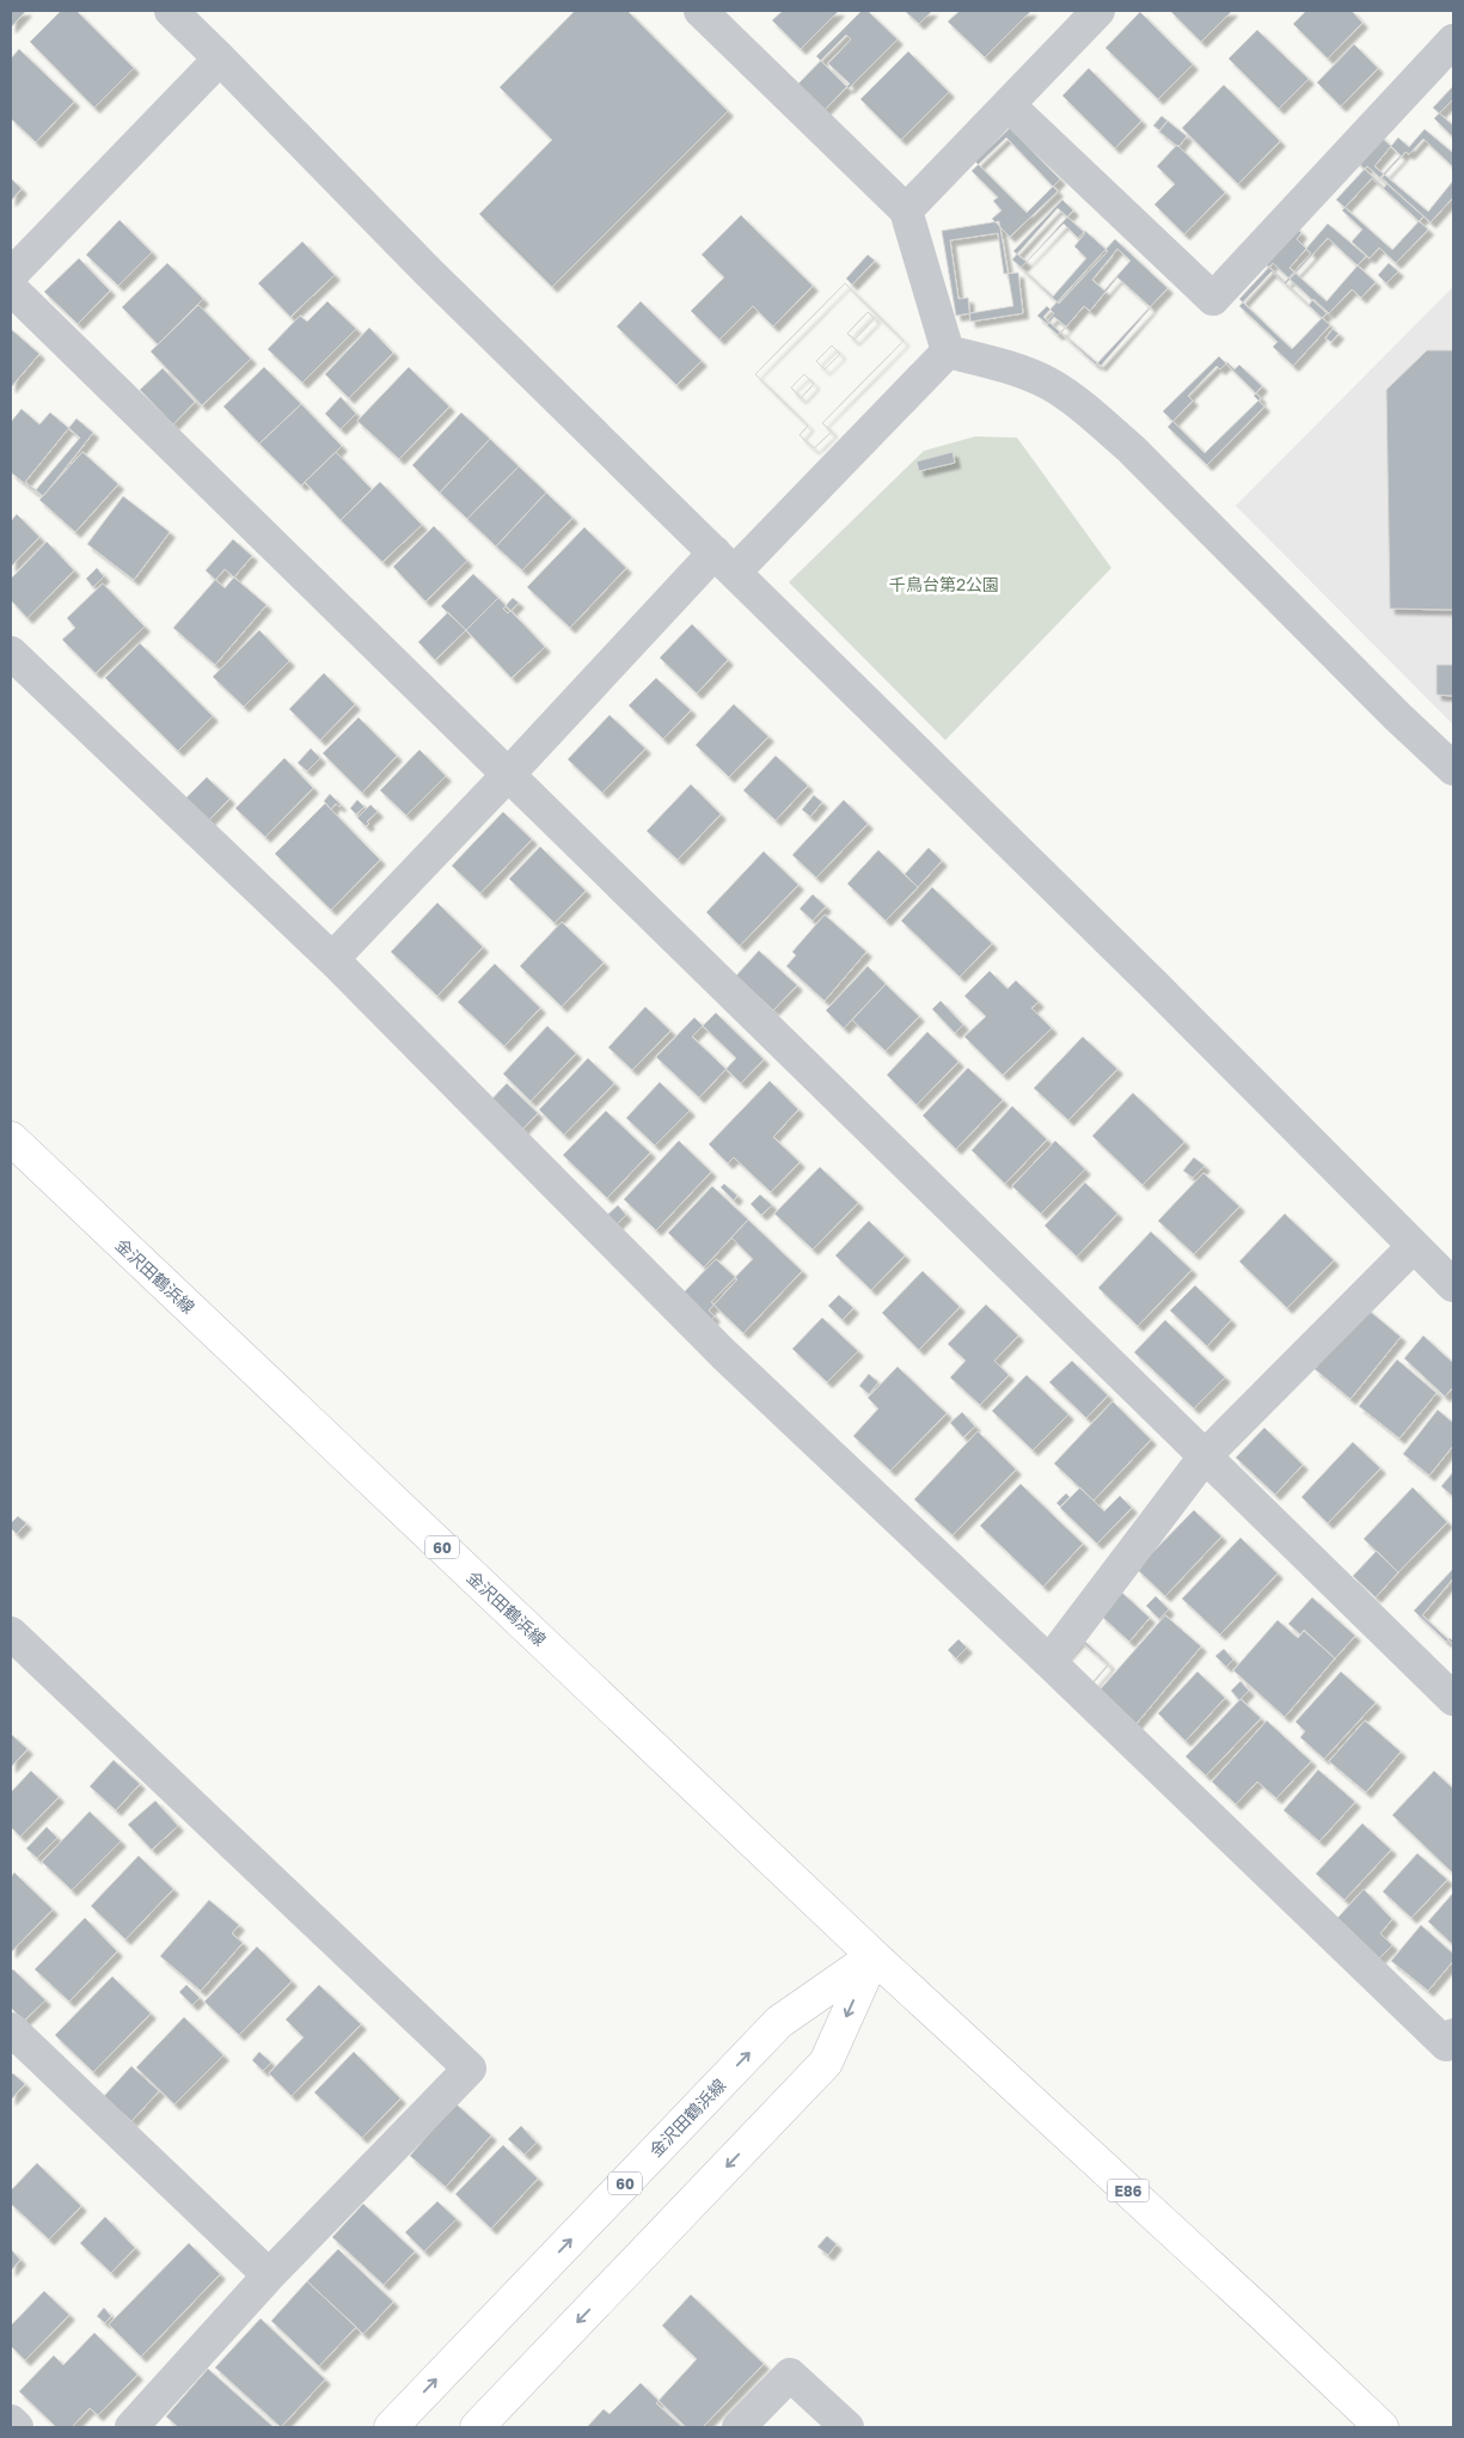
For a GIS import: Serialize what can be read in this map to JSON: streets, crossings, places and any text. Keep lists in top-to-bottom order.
{
  "streets": {
    "main road": ["金沢田鶴浜線", "60", "E86"]
  },
  "crossings": [
    ["金沢田鶴浜線", "E86"]
  ],
  "parks": ["千鳥台第2公園"]
}
